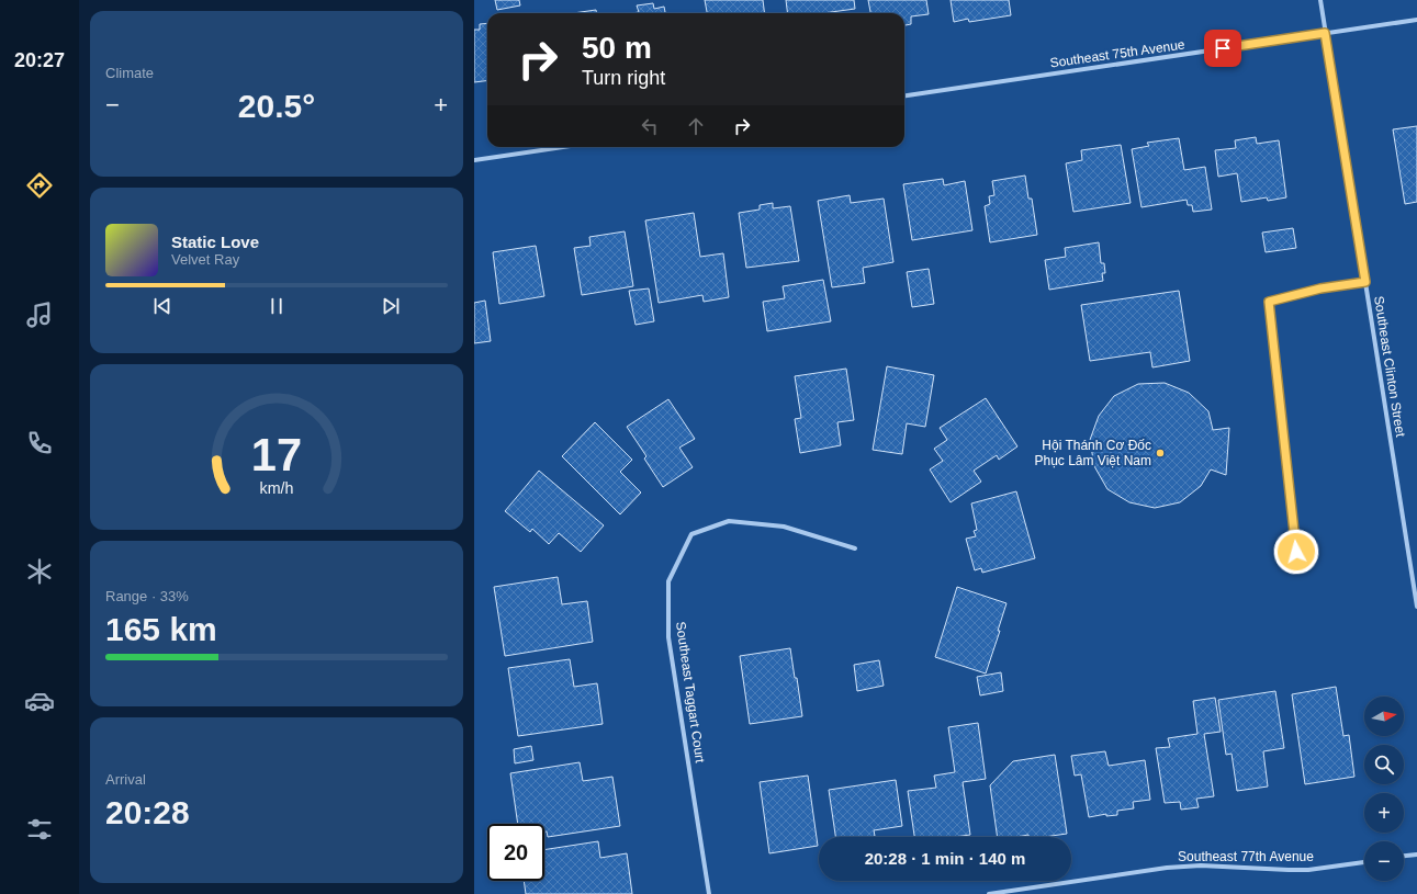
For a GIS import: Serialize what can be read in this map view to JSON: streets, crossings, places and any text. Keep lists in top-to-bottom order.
{
  "streets": {
    "street": [
      "Southeast 75th Avenue",
      "Southeast Clinton Street",
      "Southeast Taggart Court",
      "Southeast 77th Avenue"
    ]
  },
  "crossings": [
    ["Southeast 75th Avenue", "Southeast Clinton Street"]
  ],
  "places": ["Hội Thánh Cơ Đốc Phục Lâm Việt Nam"],
  "north": "right",
  "page": {
    "tabs": "20:27",
    "tile": [
      "Climate",
      ["Range · 33%", "165 km"],
      ["Arrival", "20:28"]
    ],
    "turn": ["50 m", "Turn right"],
    "heat": ["−", "20.5°", "+"],
    "song": ["Static Love", "Velvet Ray"],
    "map_buttons": ["+", "−"],
    "limit": "20",
    "trip": "20:28 · 1 min · 140 m",
    "gauge": ["17", "km/h"]
  }
}
